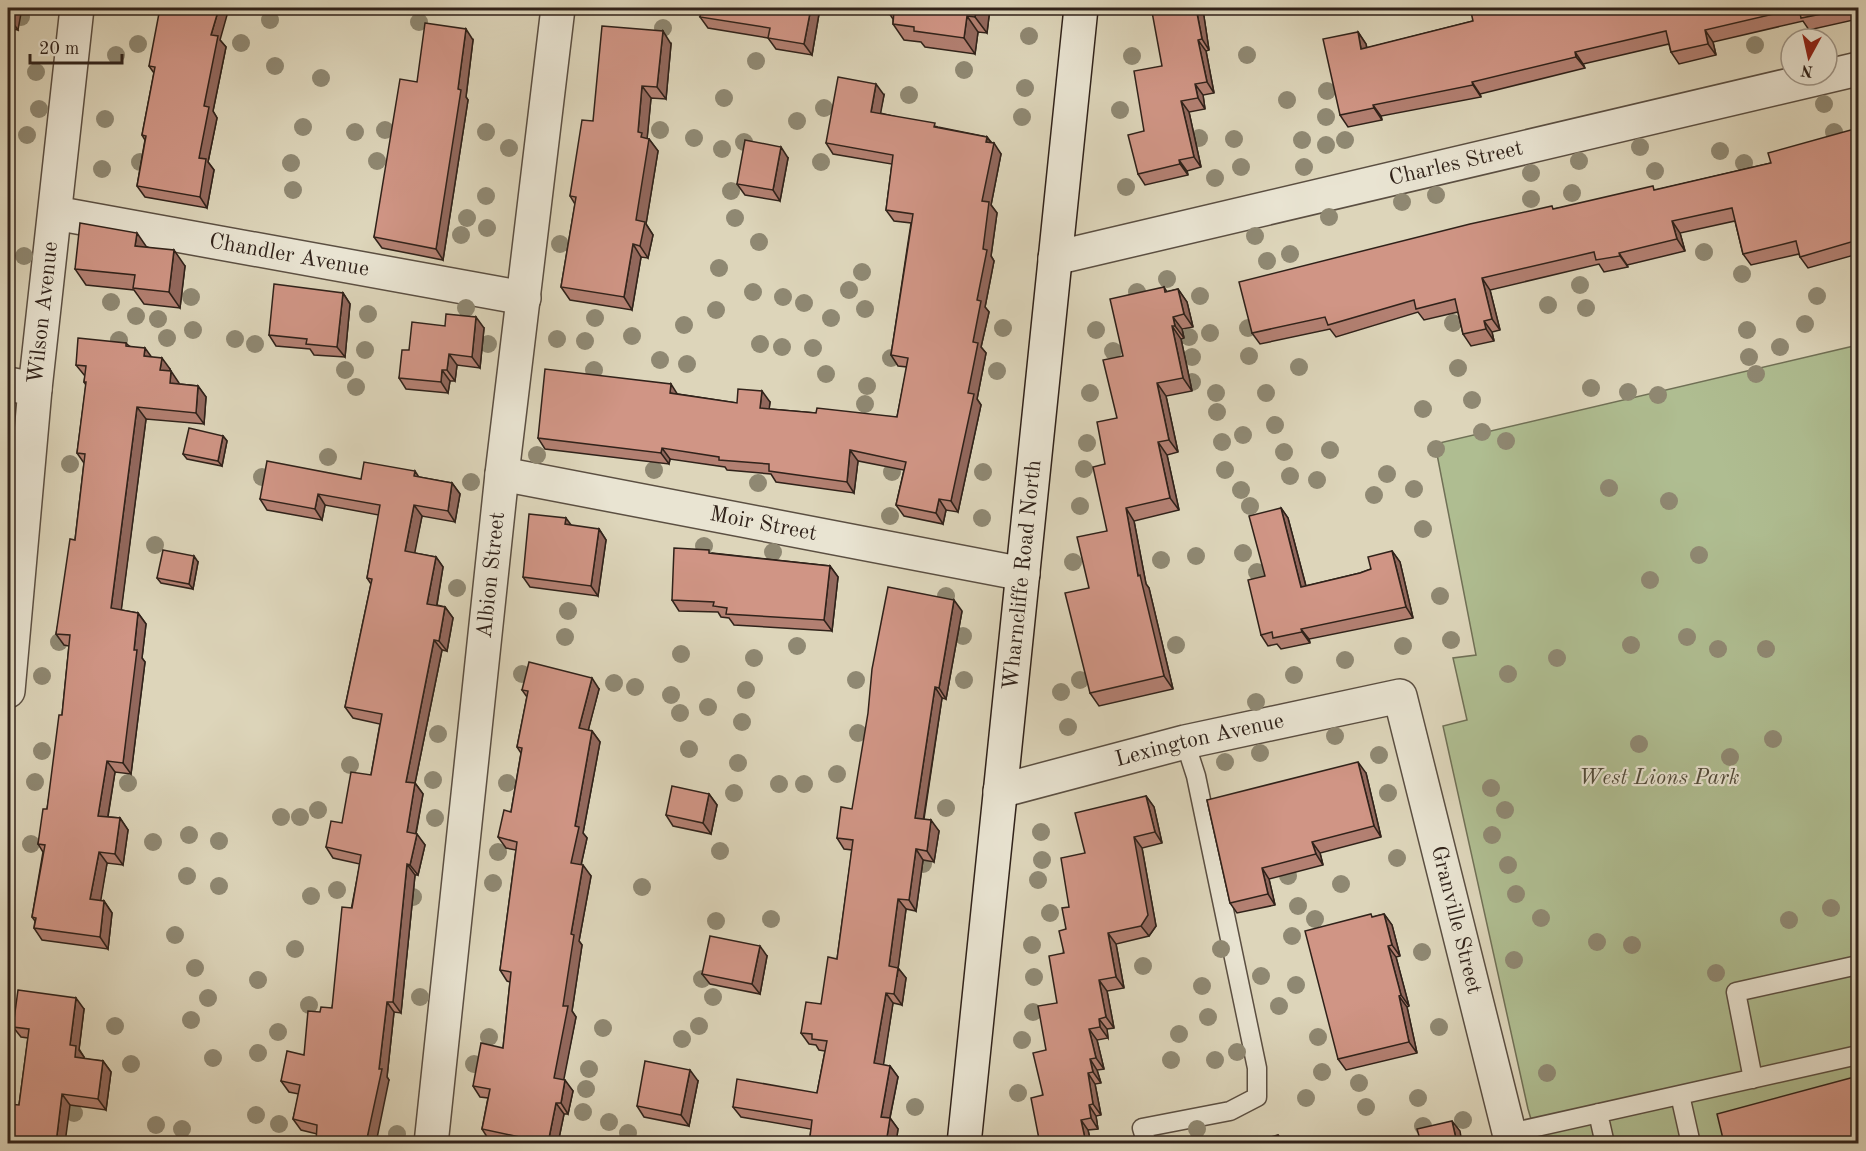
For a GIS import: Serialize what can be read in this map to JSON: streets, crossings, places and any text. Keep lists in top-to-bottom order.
{
  "streets": {
    "street": [
      "Charles Street",
      "Chandler Avenue",
      "Wilson Avenue",
      "Moir Street",
      "Albion Street",
      "Wharncliffe Road North",
      "Lexington Avenue",
      "Granville Street"
    ]
  },
  "crossings": [
    ["Charles Street", "Wharncliffe Road North"],
    ["Chandler Avenue", "Wilson Avenue"],
    ["Chandler Avenue", "Albion Street"],
    ["Moir Street", "Albion Street"],
    ["Moir Street", "Wharncliffe Road North"],
    ["Wharncliffe Road North", "Lexington Avenue"],
    ["Lexington Avenue", "Granville Street"]
  ],
  "parks": ["West Lions Park"],
  "scale_bar": "20 m",
  "north": "bottom"
}
